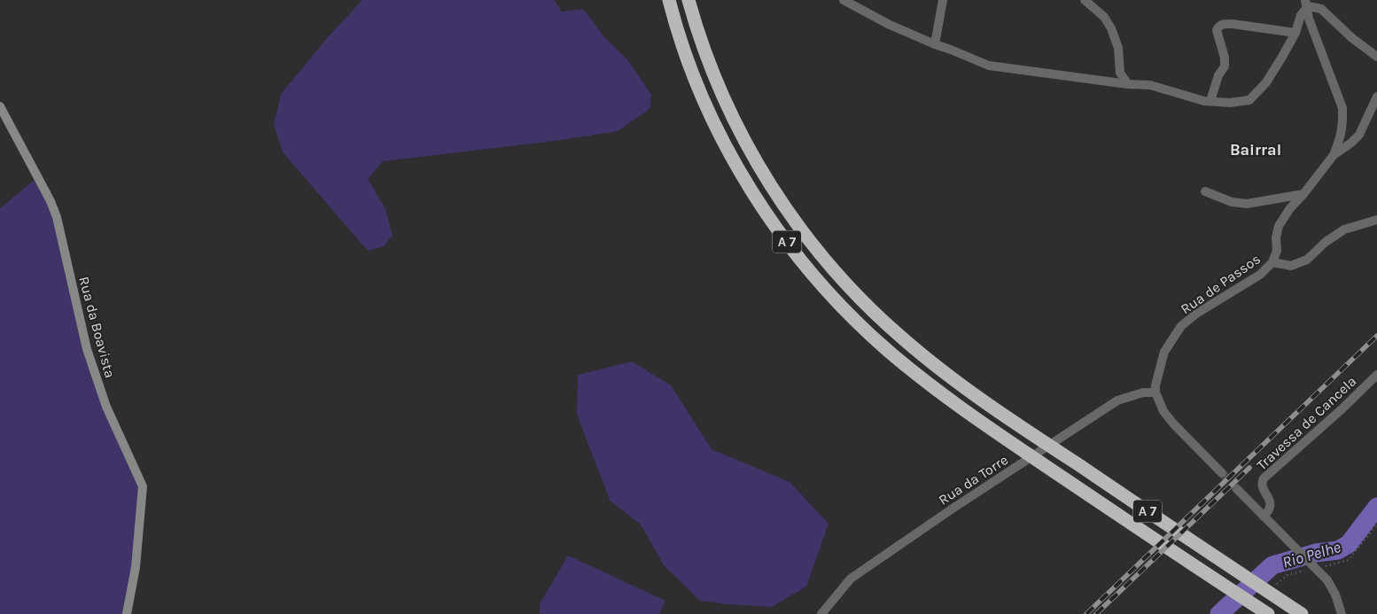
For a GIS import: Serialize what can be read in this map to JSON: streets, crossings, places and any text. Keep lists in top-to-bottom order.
{
  "streets": {
    "highway": ["A 7"],
    "street": [
      "Rua de Passos",
      "Rua da Boavista",
      "Travessa de Cancela",
      "Rua da Torre"
    ]
  },
  "crossings": [
    ["Rua de Passos", "Rua da Torre"]
  ],
  "districts": ["Bairral"],
  "water": ["Rio Pelhe"]
}
